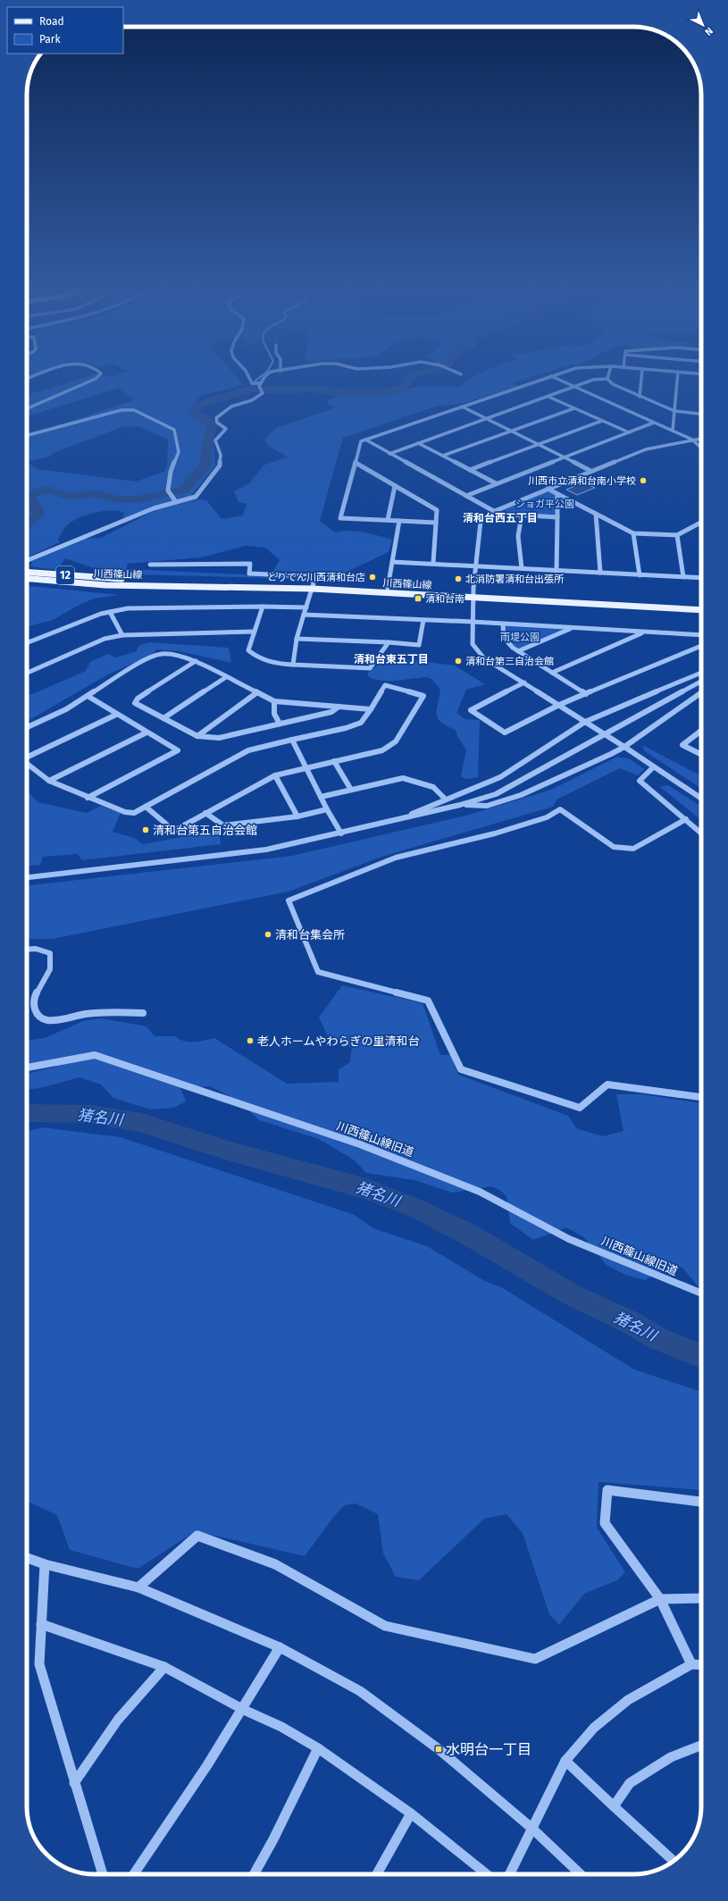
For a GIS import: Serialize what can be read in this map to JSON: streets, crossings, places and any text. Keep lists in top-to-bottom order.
{
  "streets": {
    "main road": ["川西篠山線", "12"],
    "street": ["川西篠山線旧道"]
  },
  "districts": ["清和台西五丁目", "清和台東五丁目"],
  "water": ["猪名川"],
  "parks": ["ショガ平公園", "雨堤公園"],
  "places": {
    "other": [
      "川西市立清和台南小学校",
      "とりでん川西清和台店",
      "北消防署清和台出張所",
      "清和台第三自治会館",
      "清和台第五自治会館",
      "清和台集会所",
      "老人ホームやわらぎの里清和台"
    ],
    "transit": ["清和台南", "水明台一丁目"]
  },
  "legend": ["Road", "Park"],
  "north": "bottom right"
}
